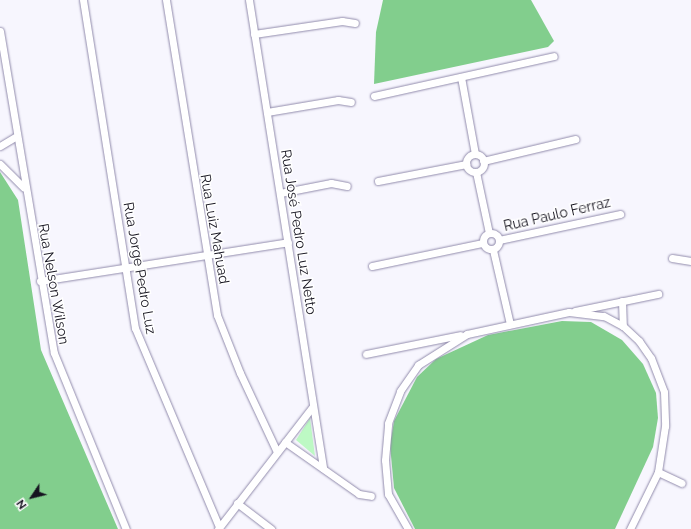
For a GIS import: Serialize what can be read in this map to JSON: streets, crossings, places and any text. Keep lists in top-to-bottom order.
{
  "streets": {
    "street": [
      "Rua Paulo Ferraz",
      "Rua Luiz Mahuad",
      "Rua José Pedro Luz Netto",
      "Rua Jorge Pedro Luz",
      "Rua Nelson Wilson"
    ]
  },
  "north": "bottom left"
}
